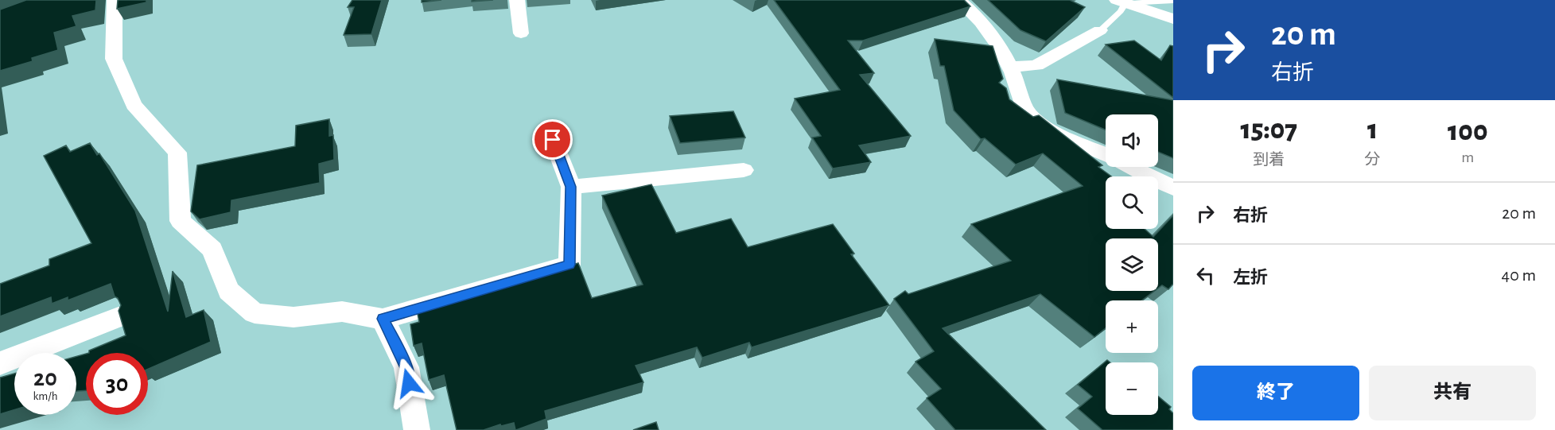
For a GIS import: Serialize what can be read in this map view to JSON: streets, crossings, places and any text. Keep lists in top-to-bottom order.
{
  "page": {
    "turn": ["20 m", "右折"],
    "eta": [
      "15:07",
      "到着",
      "1",
      "分",
      "100",
      "m"
    ],
    "map_buttons": ["+", "−"],
    "list": [
      {
        "name": "右折",
        "value": "20 m"
      },
      {
        "name": "左折",
        "value": "40 m"
      }
    ],
    "speed": "20 km/h",
    "limit": "30",
    "buttons": ["終了", "共有"]
  }
}
